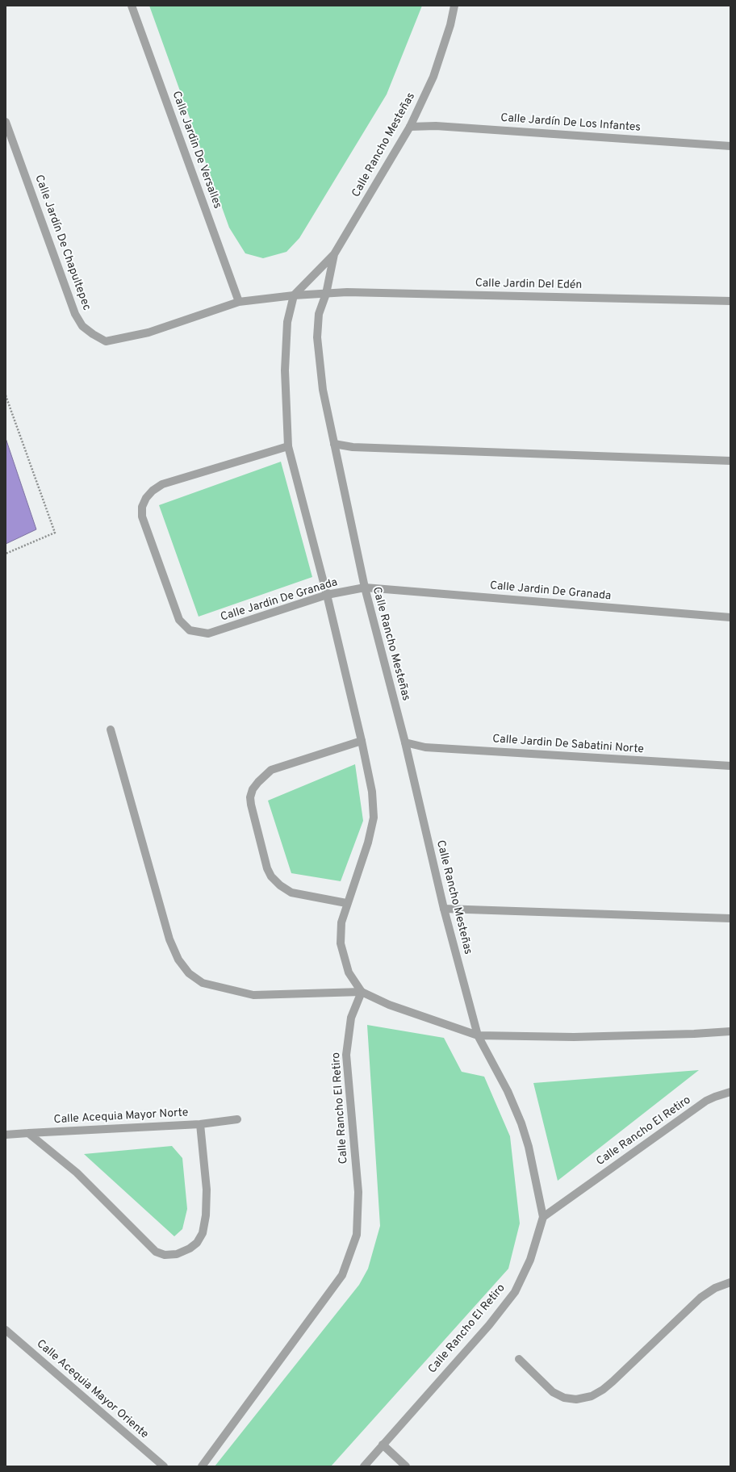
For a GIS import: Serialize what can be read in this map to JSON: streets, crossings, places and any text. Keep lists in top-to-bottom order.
{
  "streets": {
    "street": [
      "Calle Jardín De Los Infantes",
      "Calle Rancho Mesteñas",
      "Calle Jardin De Versalles",
      "Calle Jardín De Chapultepec",
      "Calle Jardin Del Edén",
      "Calle Jardin De Granada",
      "Calle Jardin De Sabatini Norte",
      "Calle Rancho El Retiro",
      "Calle Acequia Mayor Norte",
      "Calle Acequia Mayor Oriente"
    ]
  },
  "crossings": [
    ["Calle Jardín De Los Infantes", "Calle Rancho Mesteñas"],
    ["Calle Rancho Mesteñas", "Calle Jardín De Chapultepec"],
    ["Calle Rancho Mesteñas", "Calle Jardin Del Edén"],
    ["Calle Rancho Mesteñas", "Calle Jardin De Granada"],
    ["Calle Rancho Mesteñas", "Calle Jardin De Sabatini Norte"],
    ["Calle Rancho Mesteñas", "Calle Rancho El Retiro"],
    ["Calle Jardin De Versalles", "Calle Jardín De Chapultepec"],
    ["Calle Jardín De Chapultepec", "Calle Jardin Del Edén"]
  ]
}
